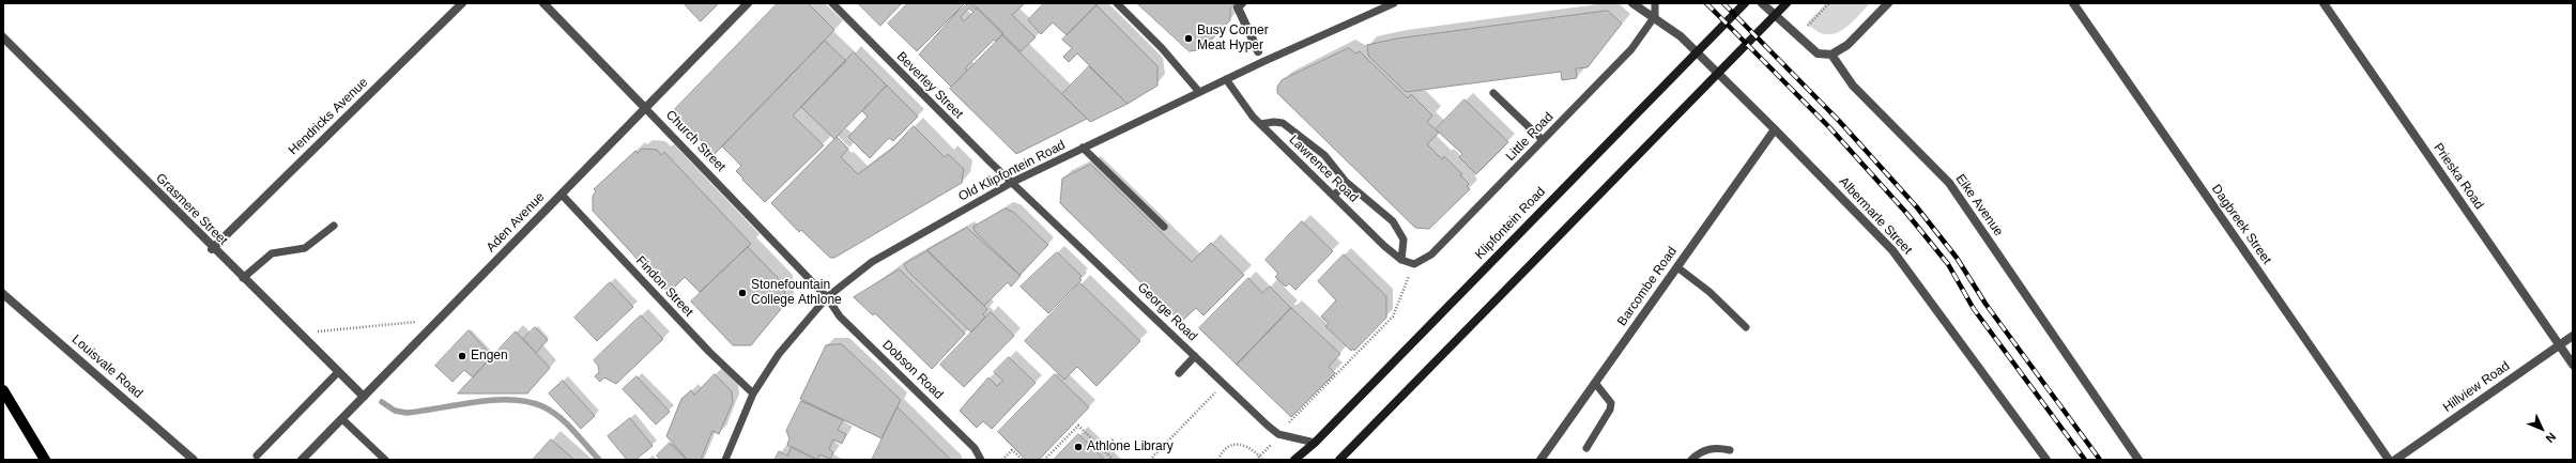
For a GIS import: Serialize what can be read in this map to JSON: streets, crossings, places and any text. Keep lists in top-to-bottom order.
{
  "streets": {
    "main road": ["Klipfontein Road"],
    "street": [
      "Hendricks Avenue",
      "Church Street",
      "Prieska Road",
      "Eike Avenue",
      "Grasmere Street",
      "Albermarle Street",
      "Aden Avenue",
      "Dagbreek Street",
      "Barcombe Road",
      "Louisvale Road",
      "Hillview Road"
    ],
    "lane": [
      "Beverley Street",
      "Little Road",
      "Lawrence Road",
      "Old Klipfontein Road",
      "Findon Street",
      "George Road",
      "Dobson Road"
    ]
  },
  "crossings": [
    ["Beverley Street", "Old Klipfontein Road"],
    ["Beverley Street", "George Road"],
    ["Hendricks Avenue", "Grasmere Street"],
    ["Little Road", "Lawrence Road"],
    ["Little Road", "Albermarle Street"],
    ["Church Street", "Old Klipfontein Road"],
    ["Church Street", "Aden Avenue"],
    ["Church Street", "Dobson Road"],
    ["Lawrence Road", "Old Klipfontein Road"],
    ["Old Klipfontein Road", "Findon Street"],
    ["Old Klipfontein Road", "George Road"],
    ["Old Klipfontein Road", "Dobson Road"],
    ["Prieska Road", "Hillview Road"],
    ["Grasmere Street", "Aden Avenue"],
    ["Albermarle Street", "Barcombe Road"],
    ["Aden Avenue", "Findon Street"]
  ],
  "places": [
    "Busy Corner Meat Hyper",
    "Stonefountain College Athlone",
    "Engen",
    "Athlone Library"
  ],
  "north": "bottom right"
}
